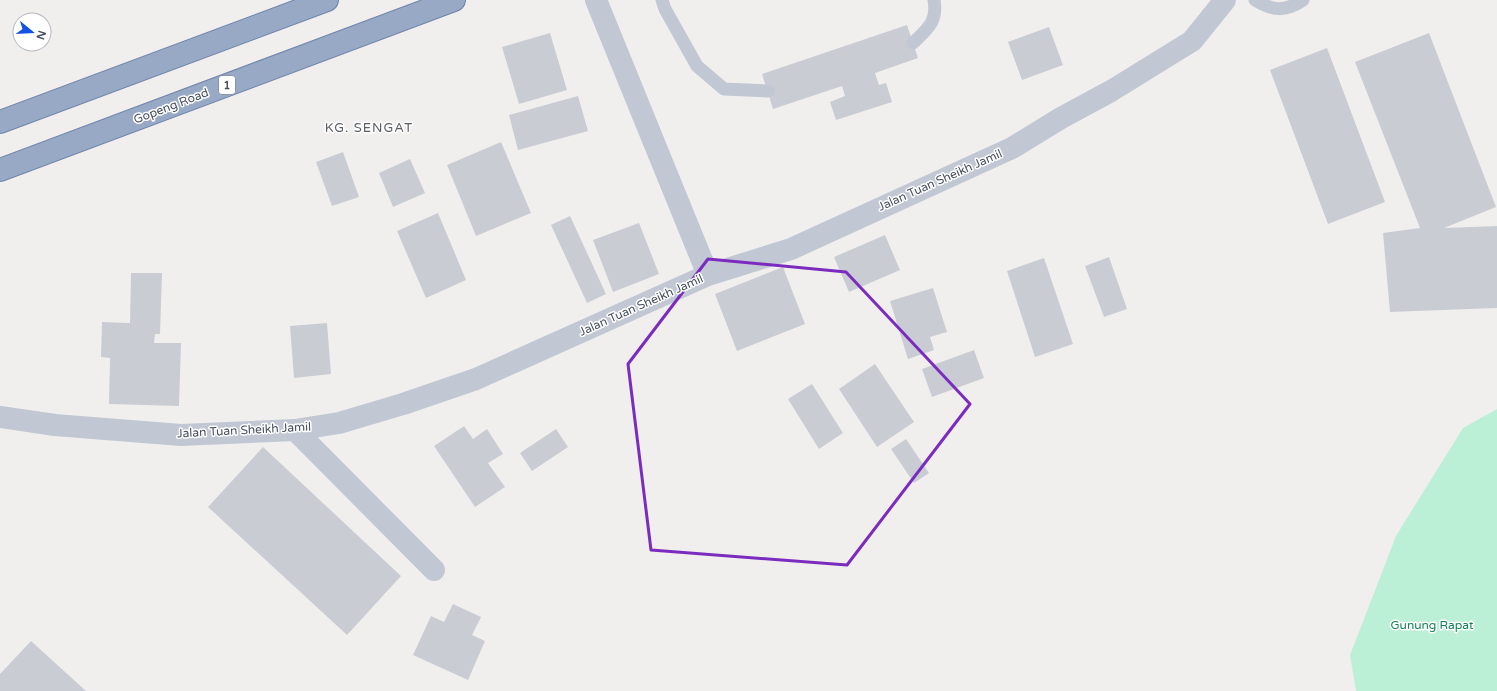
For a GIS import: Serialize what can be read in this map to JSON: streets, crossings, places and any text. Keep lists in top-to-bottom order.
{
  "streets": {
    "highway": ["1", "Gopeng Road"],
    "street": ["Jalan Tuan Sheikh Jamil"]
  },
  "districts": ["KG. SENGAT"],
  "parks": ["Gunung Rapat"],
  "north": "right"
}
